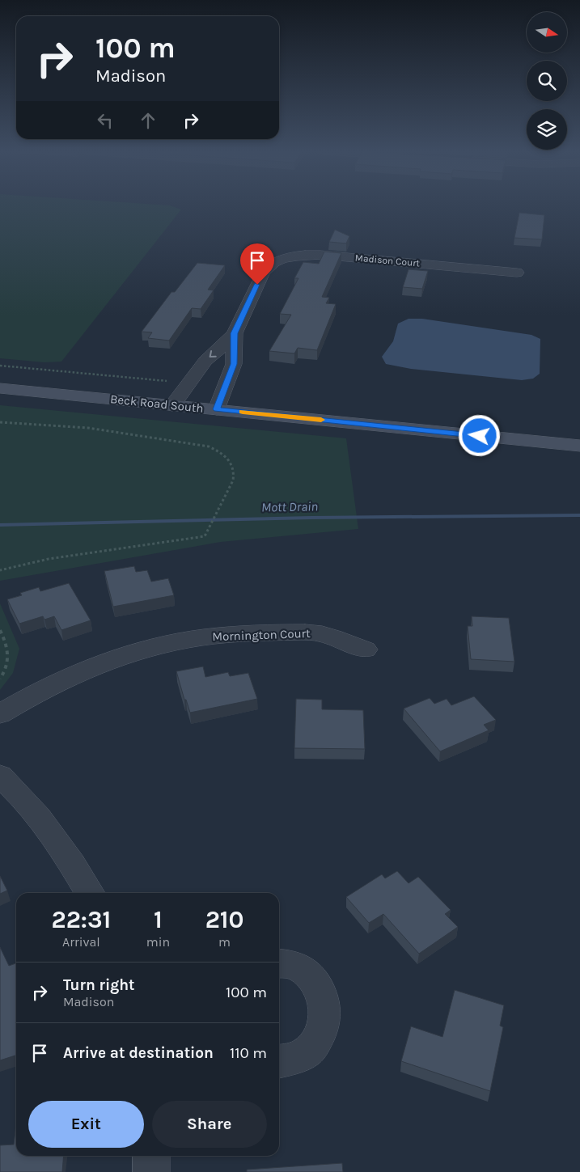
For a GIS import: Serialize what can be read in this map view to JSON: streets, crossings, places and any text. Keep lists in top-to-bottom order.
{
  "streets": {
    "main road": ["Beck Road South"],
    "street": ["Madison Court", "Mornington Court"]
  },
  "water": ["Mott Drain"],
  "north": "right",
  "page": {
    "turn": ["100 m", "Madison"],
    "eta": [
      "22:31",
      "Arrival",
      "1",
      "min",
      "210",
      "m"
    ],
    "list": [
      {
        "name": "Turn right",
        "note": "Madison",
        "value": "100 m"
      },
      {
        "name": "Arrive at destination",
        "value": "110 m"
      }
    ],
    "buttons": ["Exit", "Share"]
  }
}
